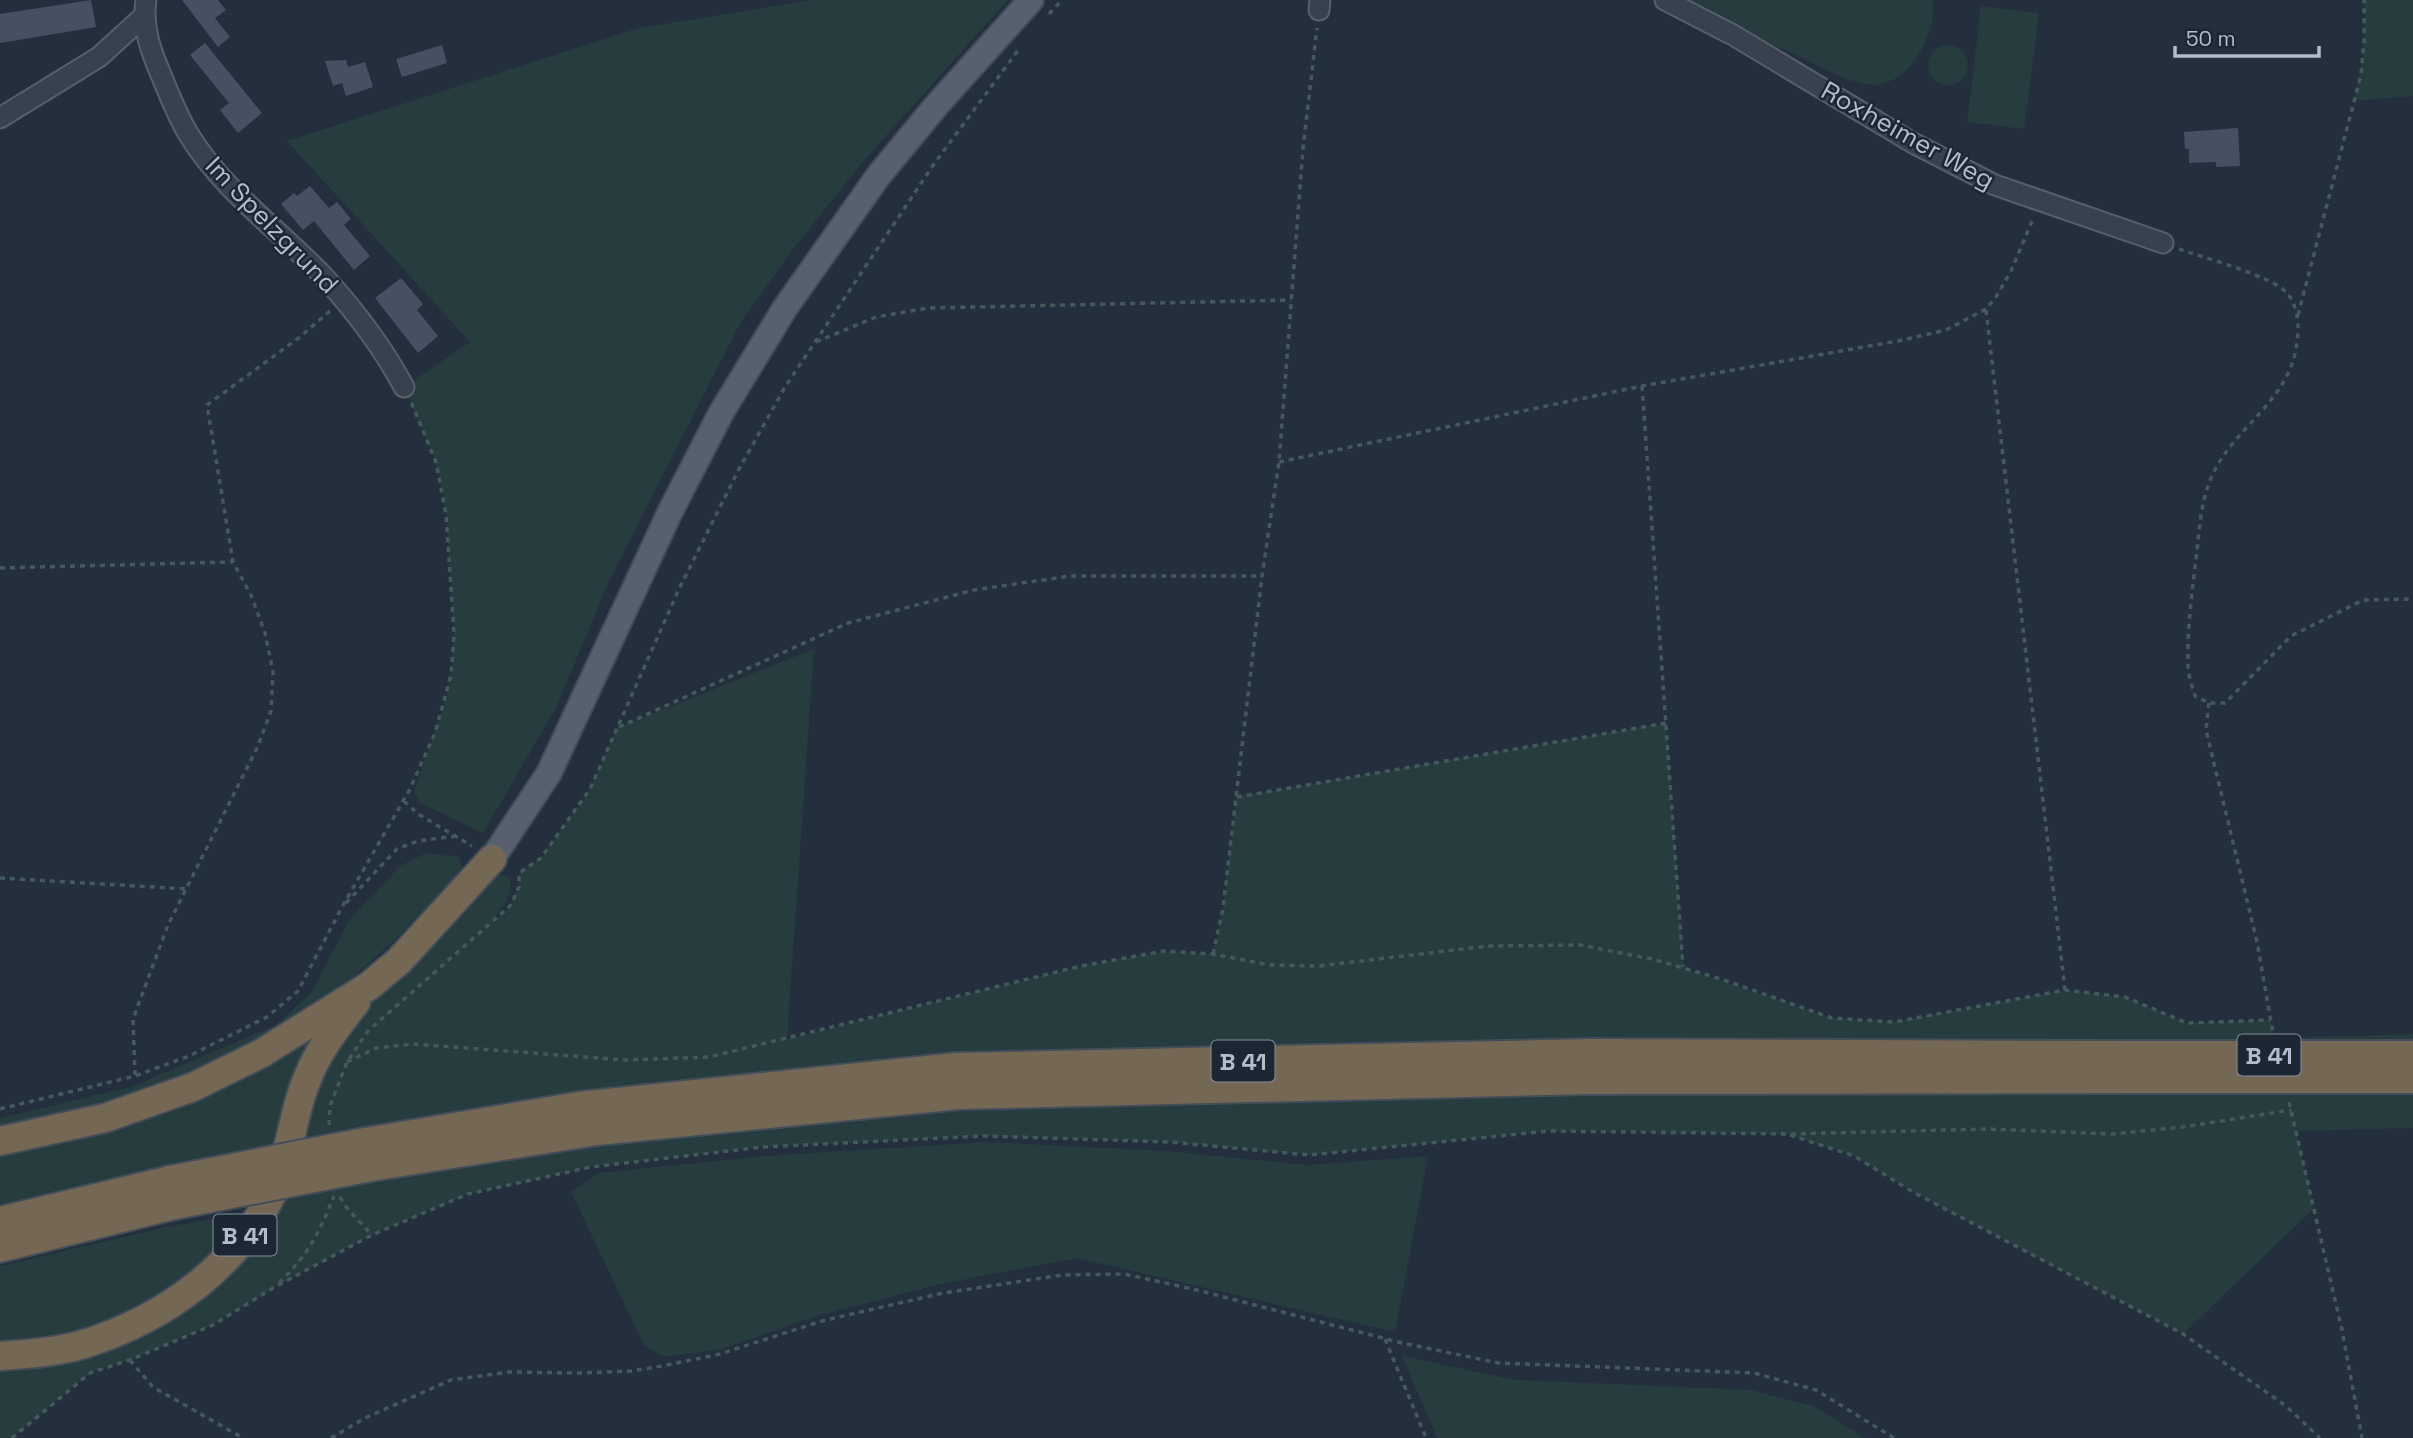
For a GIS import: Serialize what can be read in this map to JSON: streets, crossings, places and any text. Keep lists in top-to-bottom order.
{
  "streets": {
    "highway": ["B 41"],
    "street": ["Roxheimer Weg", "Im Spelzgrund"]
  },
  "scale_bar": "50 m"
}
